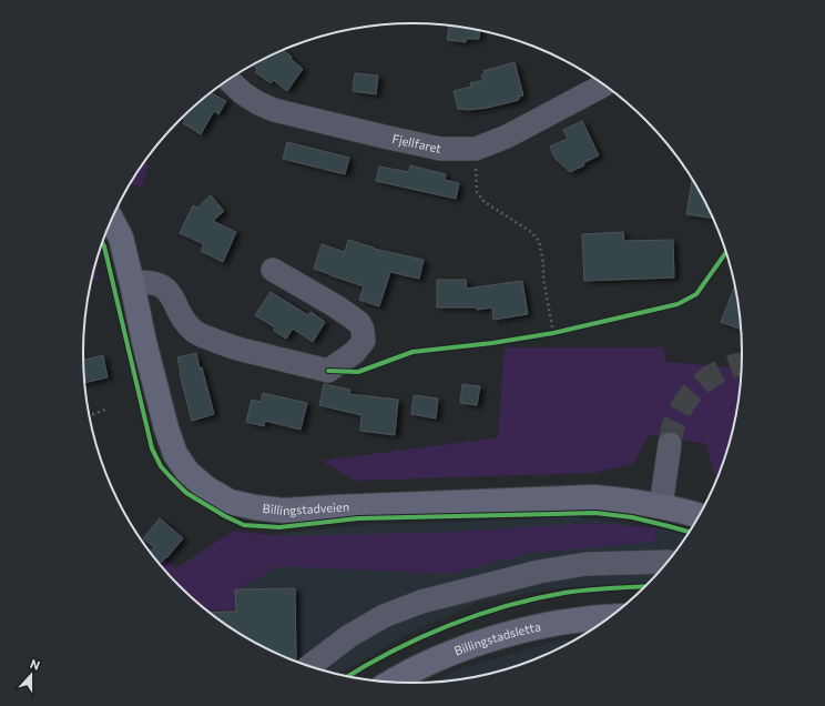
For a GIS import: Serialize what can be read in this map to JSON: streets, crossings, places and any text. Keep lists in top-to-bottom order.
{
  "streets": {
    "main road": ["Billingstadveien", "Billingstadsletta"],
    "street": ["Fjellfaret"]
  },
  "north": "top"
}
